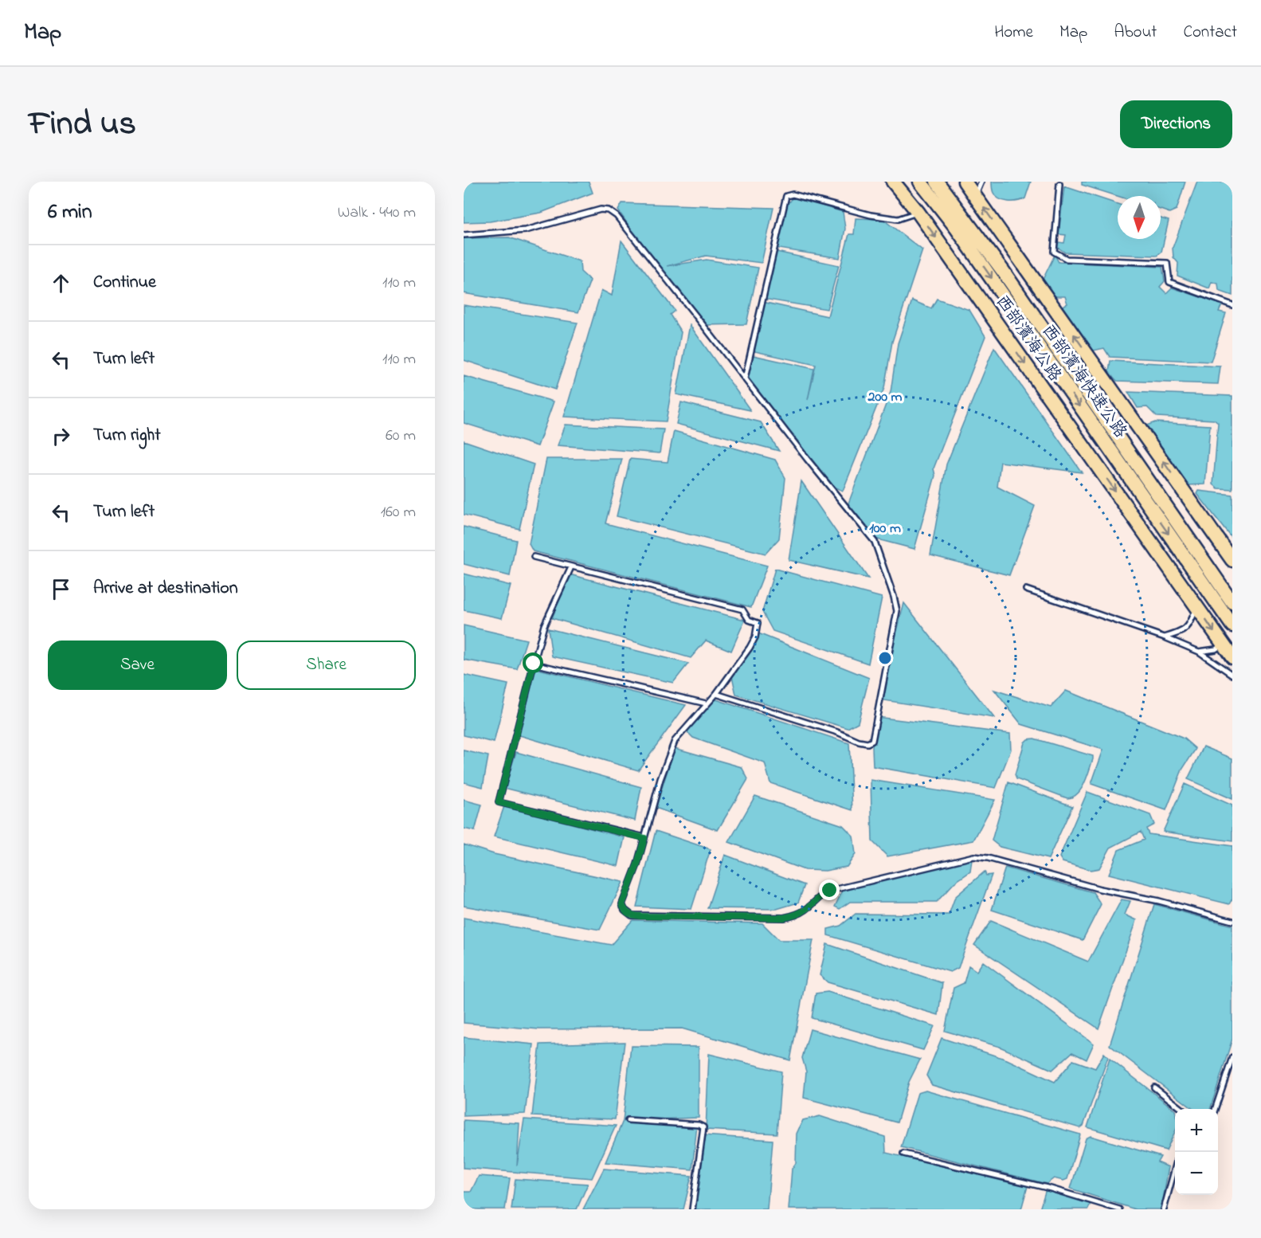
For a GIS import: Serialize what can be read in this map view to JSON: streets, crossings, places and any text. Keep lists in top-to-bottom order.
{
  "streets": {
    "main road": ["西部濱海公路", "西部濱海快速公路"]
  },
  "north": "bottom",
  "page": {
    "header": "Map",
    "nav": [
      "Home",
      "Map",
      "About",
      "Contact"
    ],
    "title": "Find us",
    "buttons": [
      "Directions",
      ["Save", "Share"]
    ],
    "heading": ["6 min", "Walk · 440 m"],
    "list": [
      ["Continue", "110 m"],
      ["Turn left", "110 m"],
      ["Turn right", "60 m"],
      ["Turn left", "160 m"],
      "Arrive at destination"
    ],
    "map_buttons": ["+", "−"]
  },
  "rings": ["200 m", "100 m"]
}
